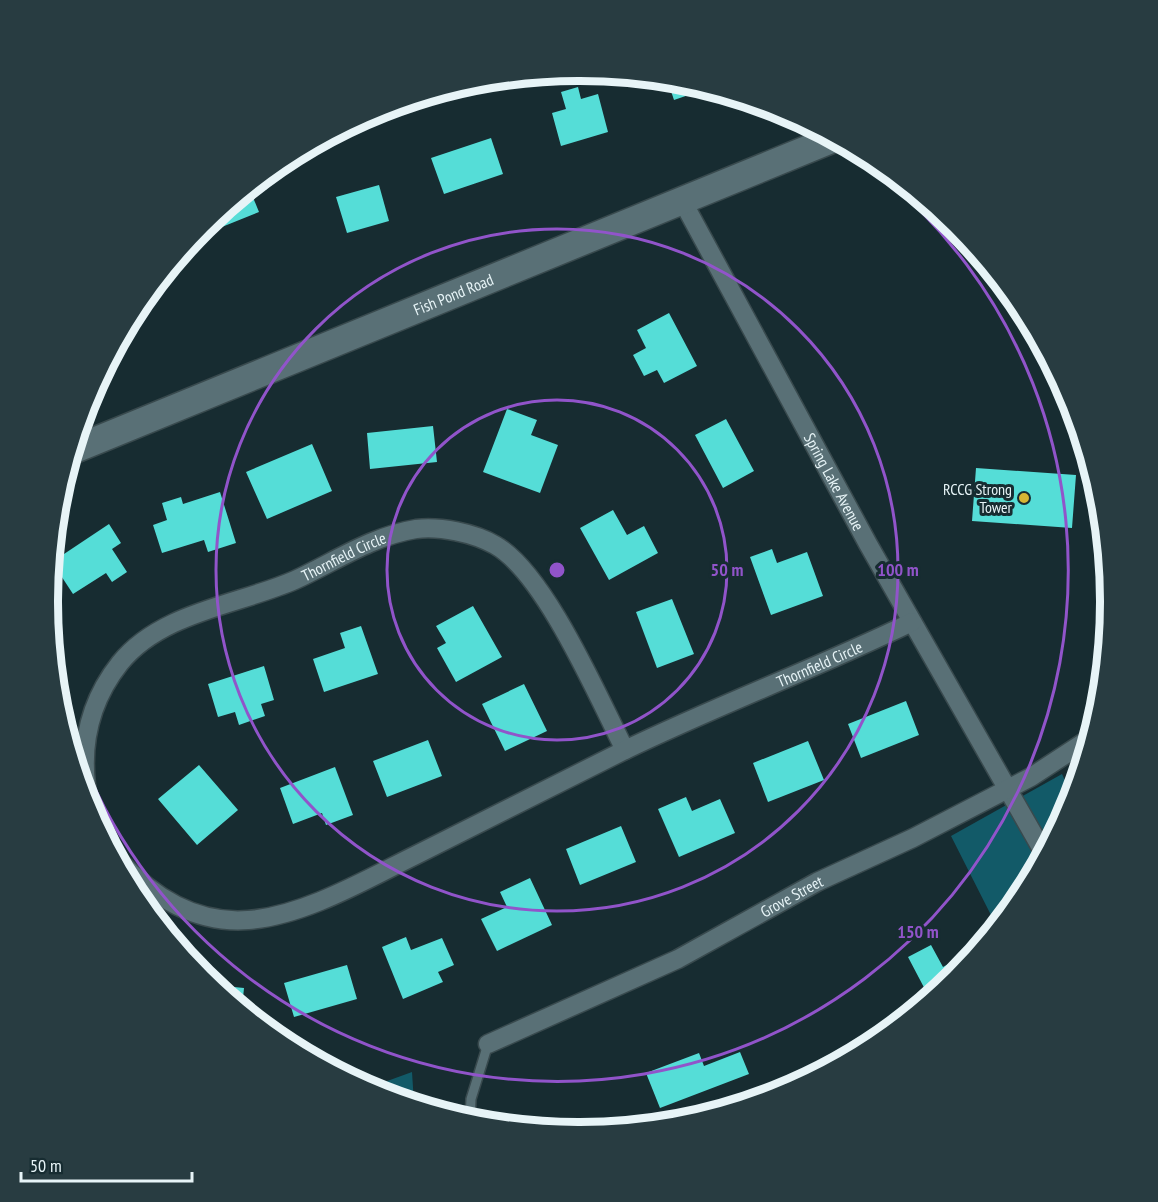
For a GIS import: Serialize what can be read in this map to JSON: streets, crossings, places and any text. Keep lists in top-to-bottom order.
{
  "streets": {
    "street": [
      "Fish Pond Road",
      "Spring Lake Avenue",
      "Thornfield Circle",
      "Grove Street"
    ]
  },
  "crossings": [
    ["Fish Pond Road", "Spring Lake Avenue"],
    ["Spring Lake Avenue", "Thornfield Circle"],
    ["Spring Lake Avenue", "Grove Street"]
  ],
  "places": ["RCCG Strong Tower"],
  "scale_bar": "50 m",
  "rings": ["50 m", "100 m", "150 m"]
}
